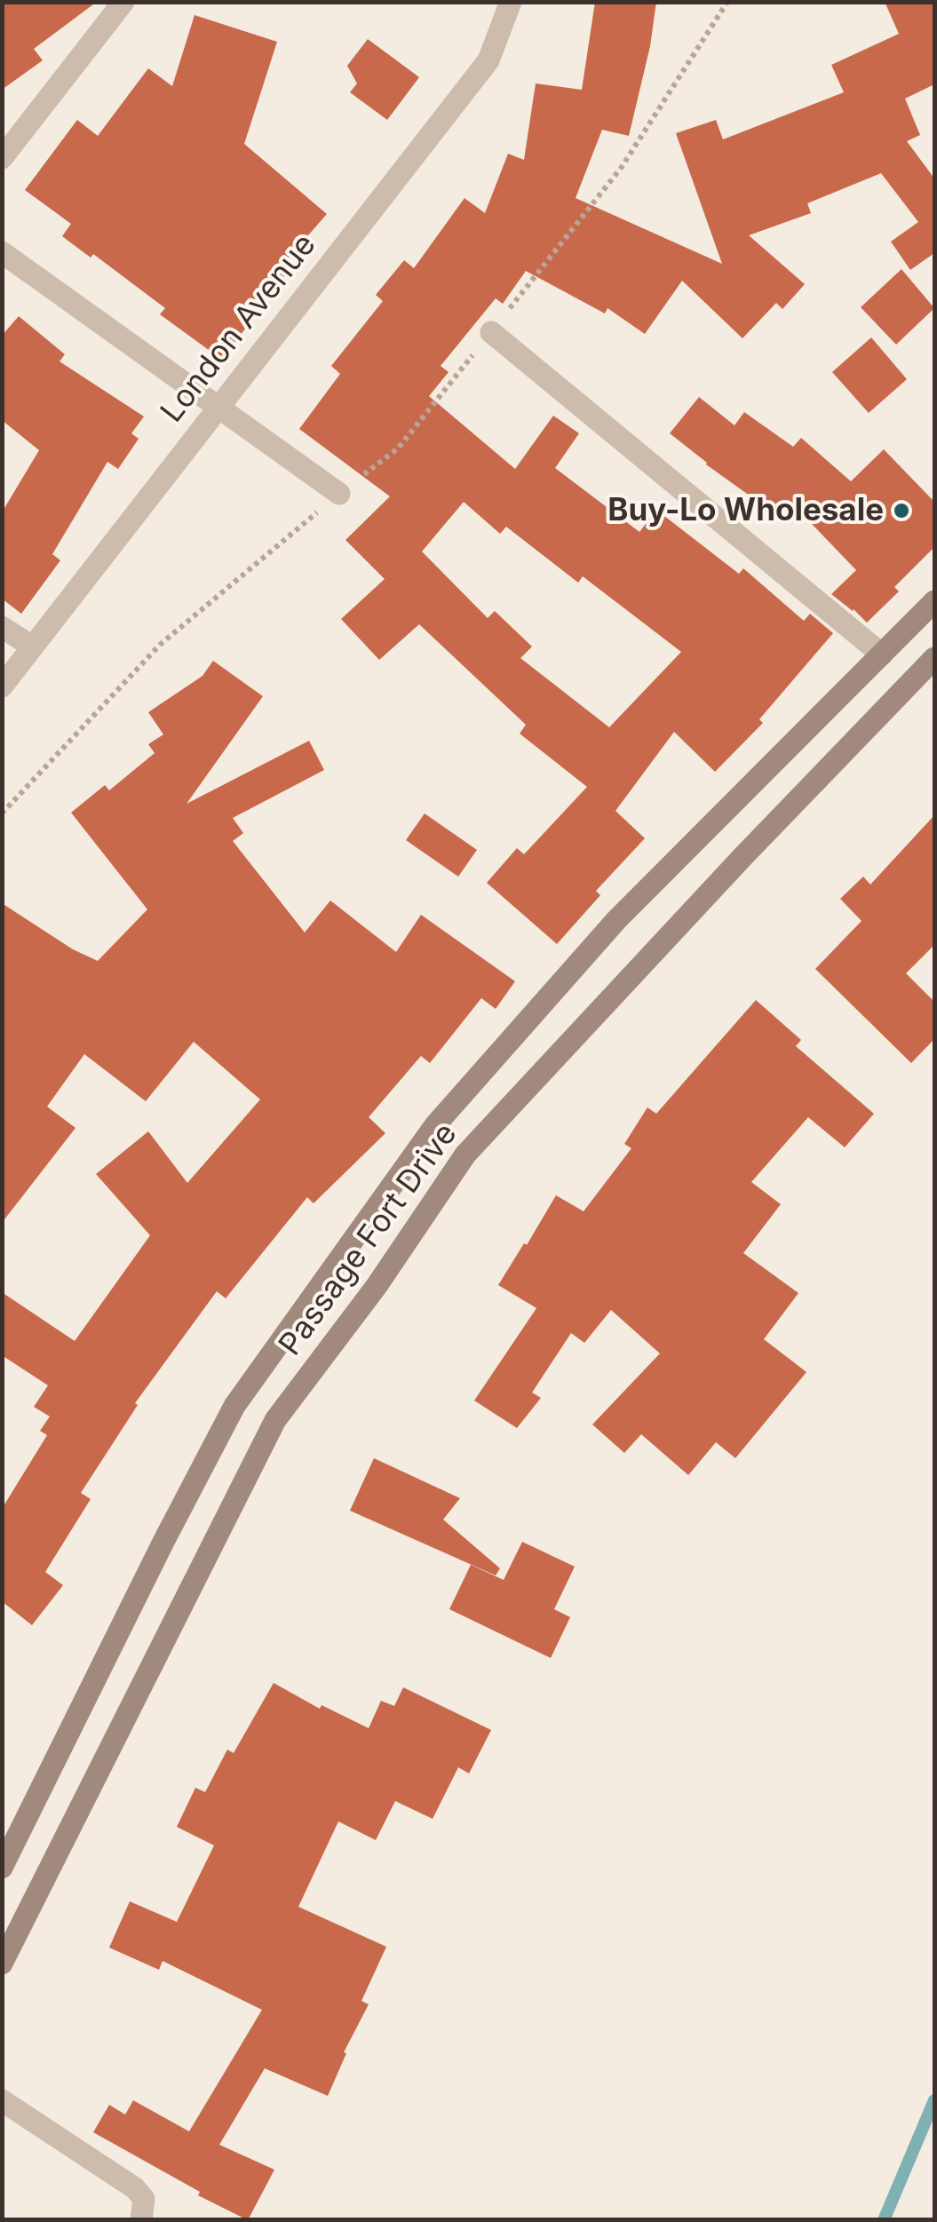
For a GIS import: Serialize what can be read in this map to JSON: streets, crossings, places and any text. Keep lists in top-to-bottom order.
{
  "streets": {
    "main road": ["Passage Fort Drive"],
    "street": ["London Avenue"]
  },
  "places": ["Buy-Lo Wholesale"]
}
